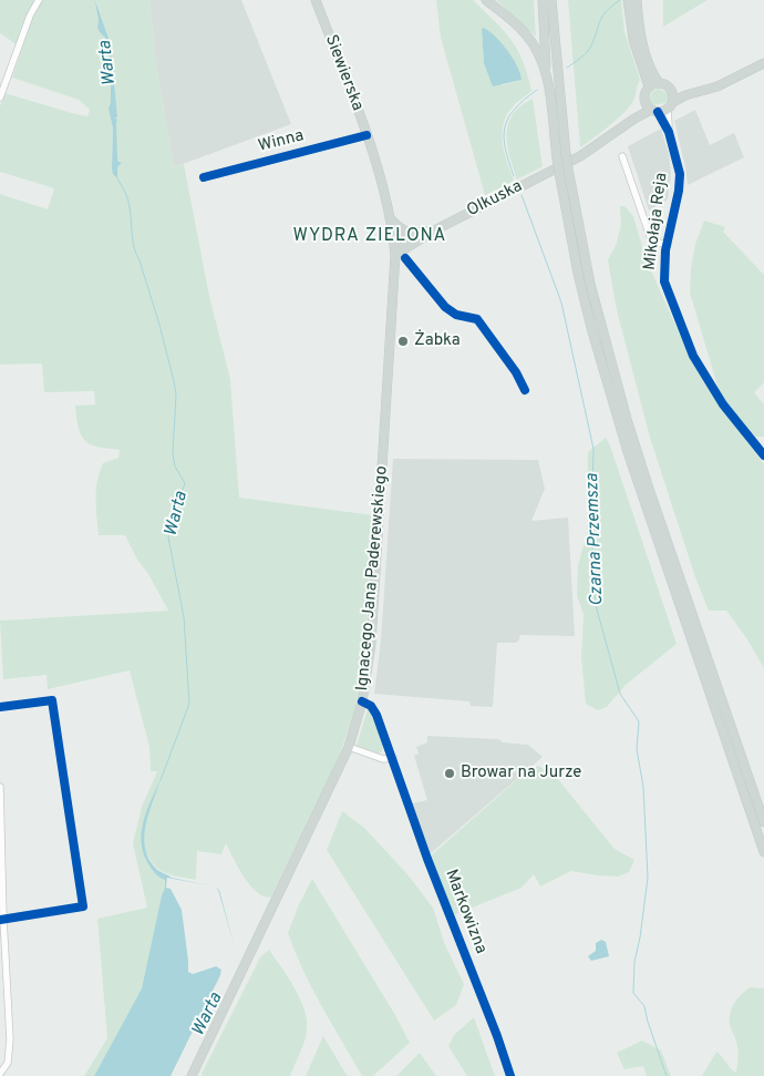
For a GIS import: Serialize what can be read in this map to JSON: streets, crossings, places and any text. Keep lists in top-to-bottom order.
{
  "streets": {
    "main road": ["Siewierska", "Olkuska", "Ignacego Jana Paderewskiego"],
    "street": ["Winna", "Mikołaja Reja", "Markowizna"]
  },
  "crossings": [
    ["Siewierska", "Winna"],
    ["Siewierska", "Olkuska"],
    ["Siewierska", "Ignacego Jana Paderewskiego"],
    ["Olkuska", "Ignacego Jana Paderewskiego"],
    ["Ignacego Jana Paderewskiego", "Markowizna"]
  ],
  "districts": ["WYDRA ZIELONA"],
  "water": ["Warta", "Czarna Przemsza"],
  "places": ["Żabka", "Browar na Jurze"]
}
